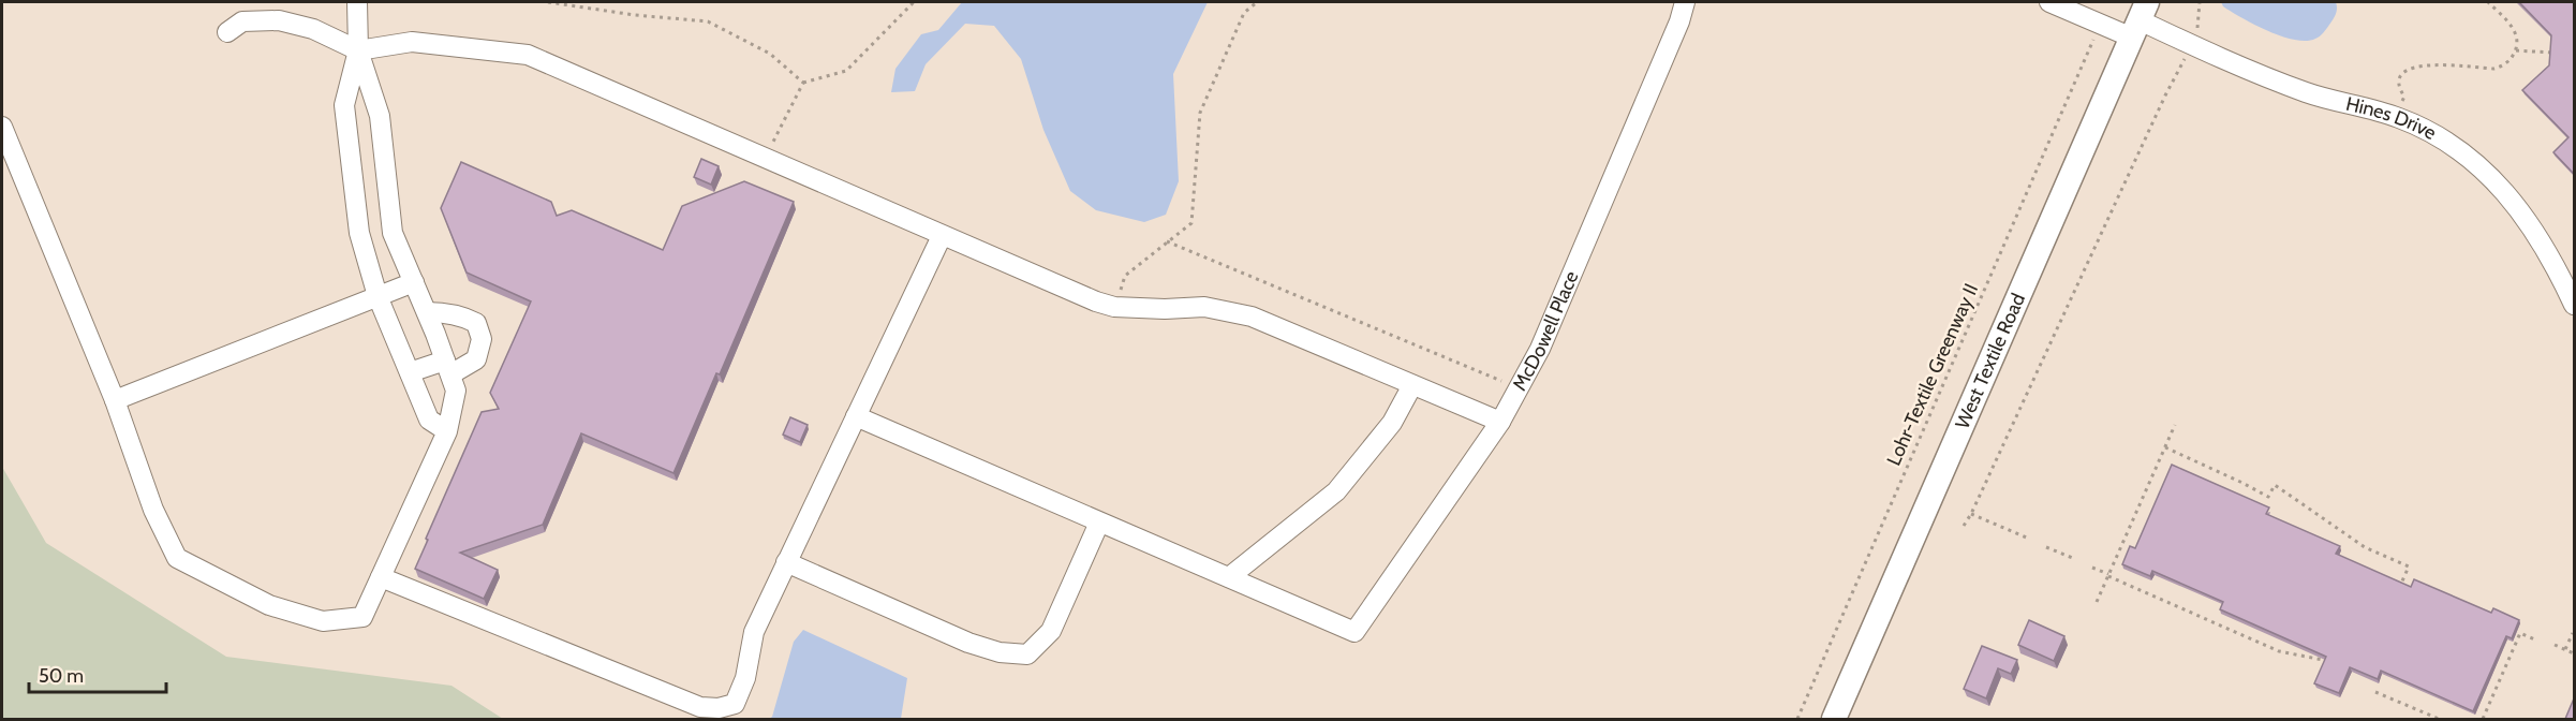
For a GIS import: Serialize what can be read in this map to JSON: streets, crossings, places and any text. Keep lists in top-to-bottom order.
{
  "streets": {
    "main road": ["West Textile Road"],
    "street": ["Hines Drive", "McDowell Place"],
    "path": ["Lohr-Textile Greenway II"]
  },
  "crossings": [
    ["Hines Drive", "West Textile Road"]
  ],
  "scale_bar": "50 m"
}
